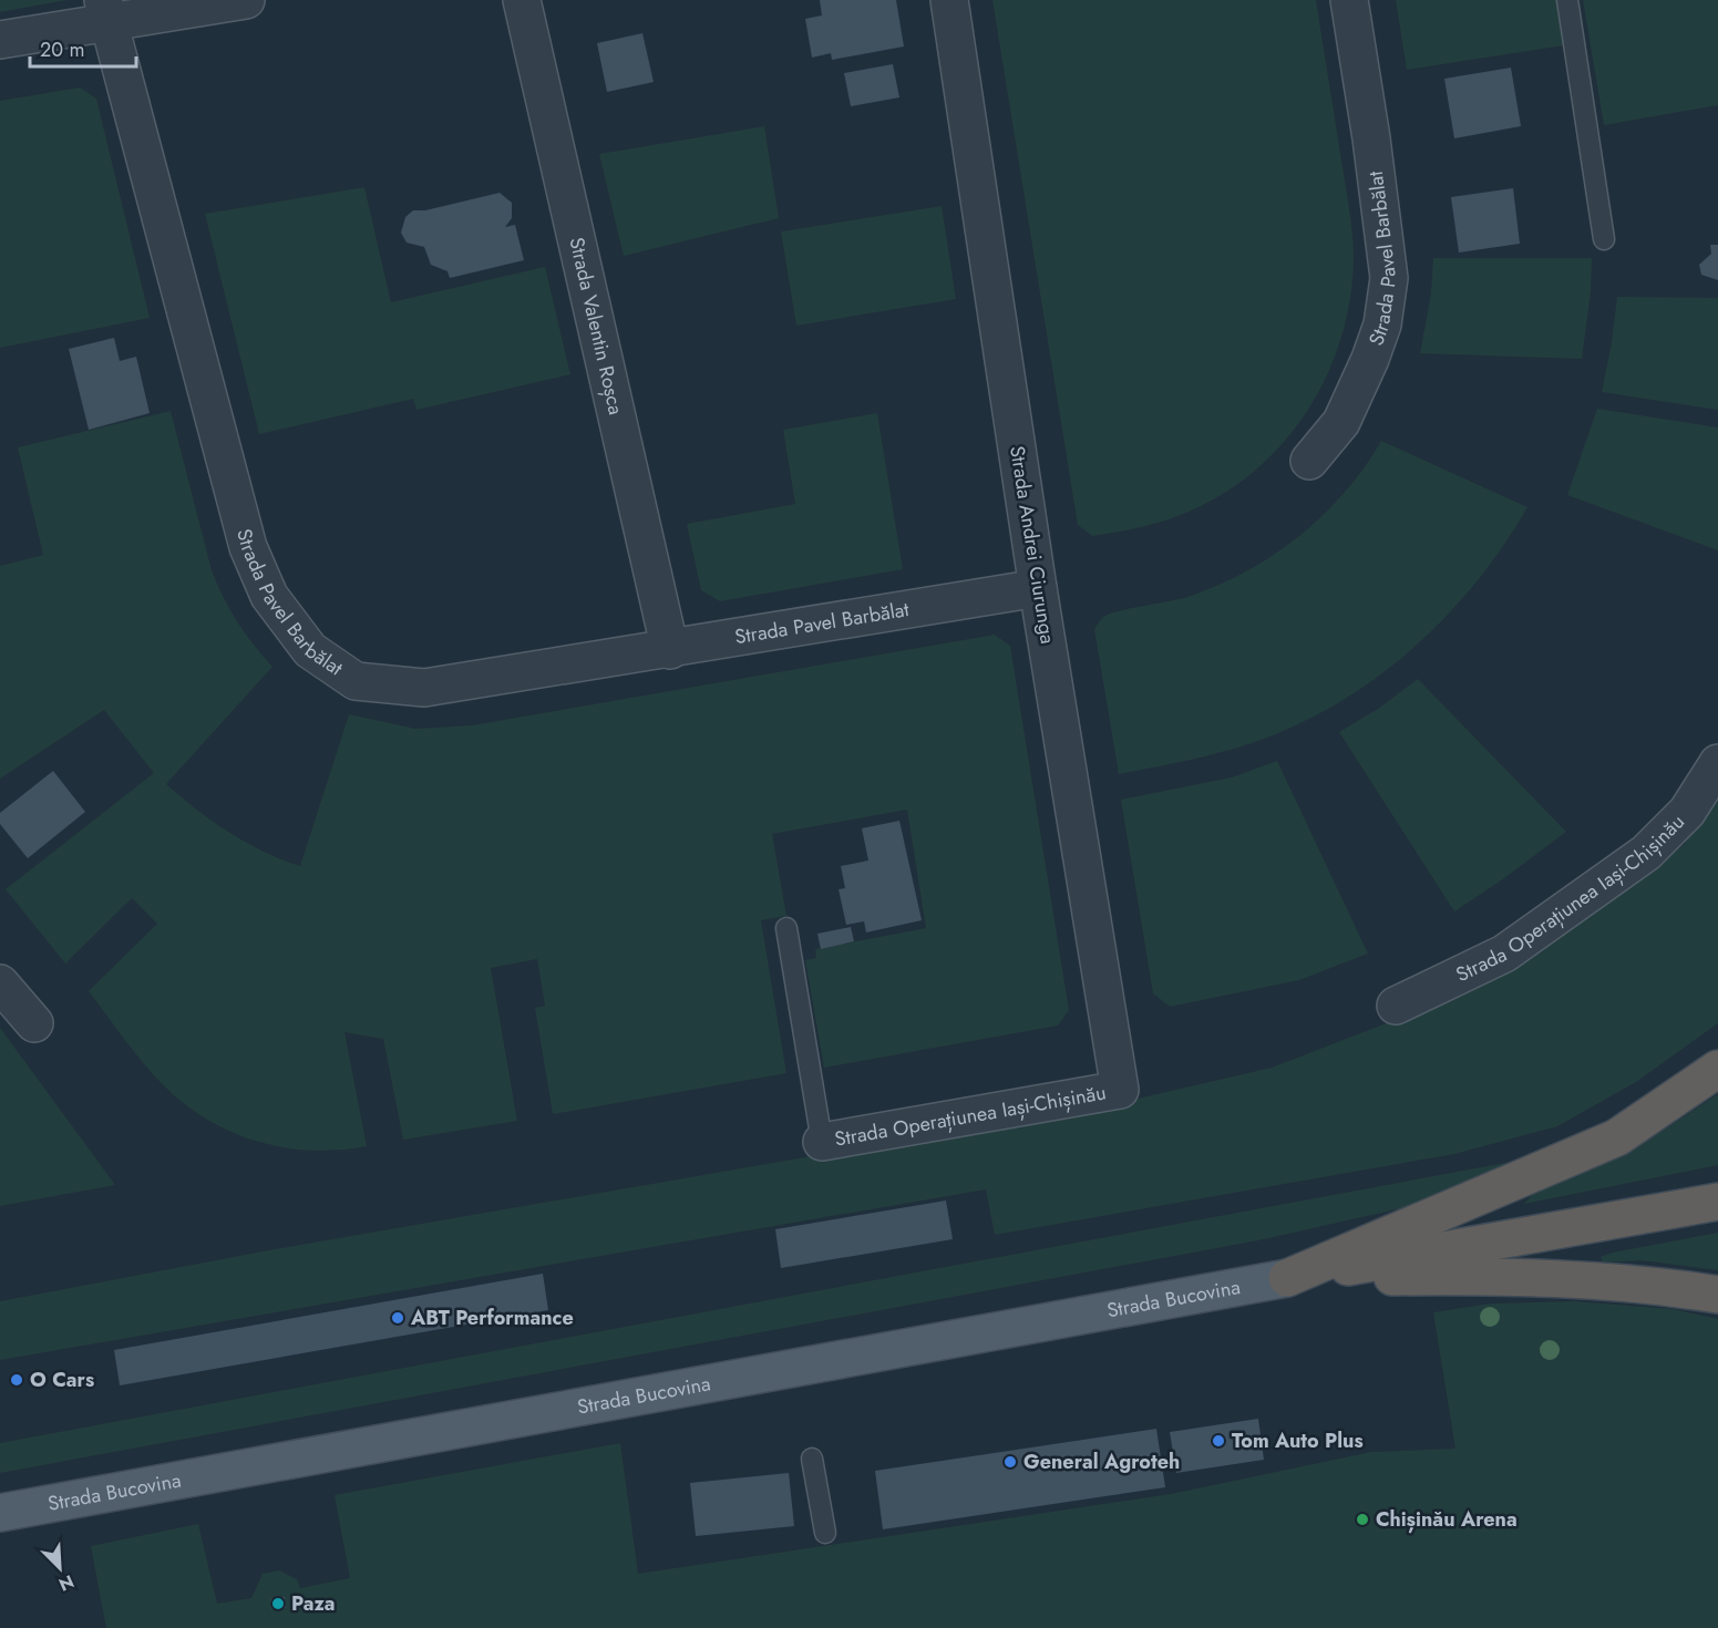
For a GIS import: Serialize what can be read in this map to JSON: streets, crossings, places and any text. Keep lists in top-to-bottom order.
{
  "streets": {
    "main road": ["Strada Bucovina"],
    "street": [
      "Strada Pavel Barbălat",
      "Strada Valentin Roșca",
      "Strada Andrei Ciurunga",
      "Strada Operațiunea Iași-Chișinău"
    ]
  },
  "crossings": [
    ["Strada Pavel Barbălat", "Strada Valentin Roșca"],
    ["Strada Pavel Barbălat", "Strada Andrei Ciurunga"],
    ["Strada Andrei Ciurunga", "Strada Operațiunea Iași-Chișinău"]
  ],
  "places": [
    "ABT Performance",
    "O Cars",
    "Tom Auto Plus",
    "General Agroteh",
    "Chișinău Arena",
    "Paza"
  ],
  "scale_bar": "20 m",
  "north": "bottom right"
}
